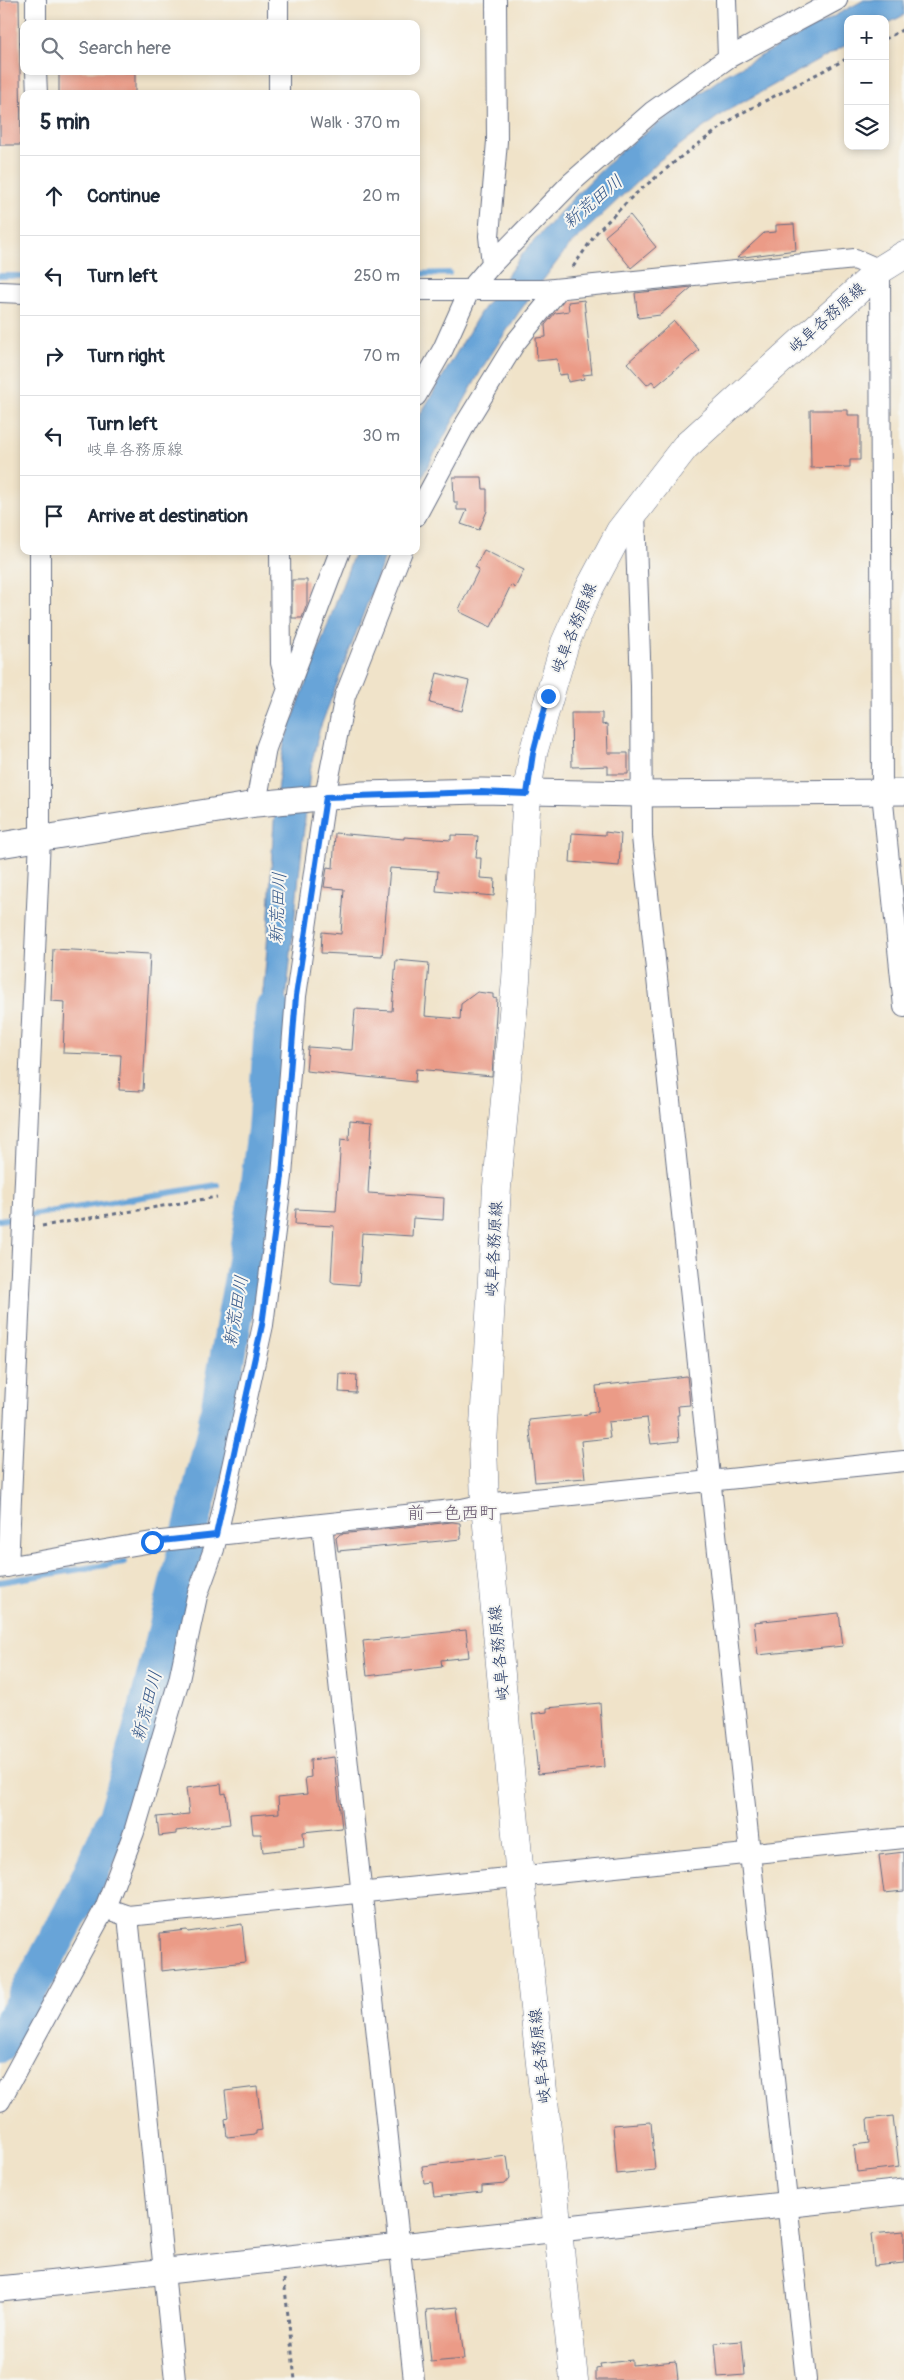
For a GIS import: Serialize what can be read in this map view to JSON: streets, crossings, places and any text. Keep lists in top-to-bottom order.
{
  "streets": {
    "main road": ["岐阜各務原線"]
  },
  "districts": ["前一色西町"],
  "water": ["新荒田川"],
  "page": {
    "map_buttons": ["+", "−"],
    "search": "Search here",
    "heading": ["5 min", "Walk · 370 m"],
    "list": [
      ["Continue", "20 m"],
      ["Turn left", "250 m"],
      ["Turn right", "70 m"],
      ["Turn left", "岐阜各務原線", "30 m"],
      "Arrive at destination"
    ]
  }
}
